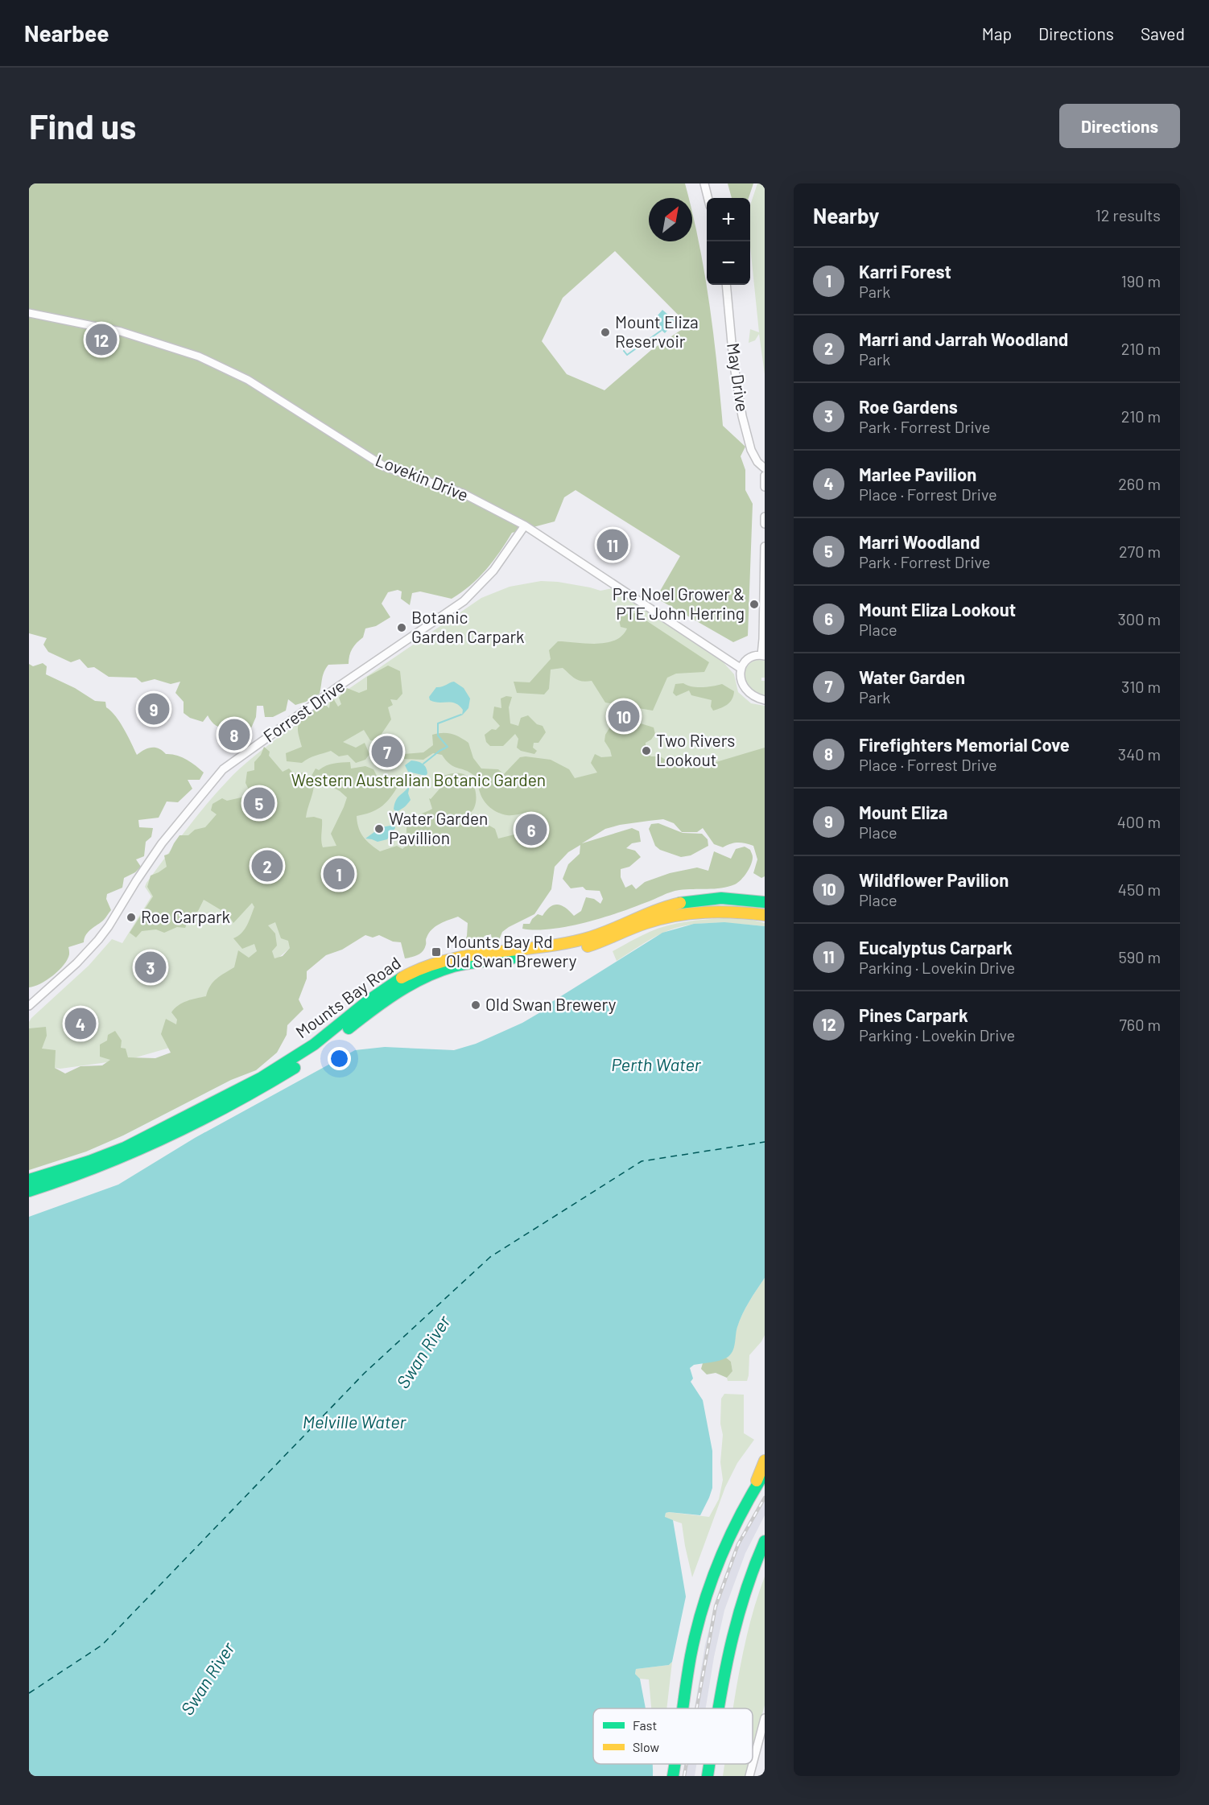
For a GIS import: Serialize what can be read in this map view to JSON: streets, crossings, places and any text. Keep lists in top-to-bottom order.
{
  "streets": {
    "highway": ["Mounts Bay Road"],
    "street": ["May Drive", "Lovekin Drive", "Forrest Drive"]
  },
  "crossings": [
    ["Lovekin Drive", "Forrest Drive"]
  ],
  "water": ["Perth Water", "Swan River", "Melville Water"],
  "parks": ["Western Australian Botanic Garden"],
  "places": {
    "other": [
      "Mount Eliza Reservoir",
      "Pre Noel Grower & PTE John Herring",
      "Botanic Garden Carpark",
      "Two Rivers Lookout",
      "Water Garden Pavillion",
      "Roe Carpark",
      "Old Swan Brewery"
    ],
    "transit": ["Mounts Bay Rd Old Swan Brewery"]
  },
  "legend": ["Fast", "Slow"],
  "north": "top right",
  "page": {
    "header": "Nearbee",
    "nav": ["Map", "Directions", "Saved"],
    "buttons": "Directions",
    "title": "Find us",
    "heading": ["Nearby", "12 results"],
    "map_buttons": ["+", "−"],
    "list": [
      {
        "mark": "1",
        "name": "Karri Forest",
        "note": "Park",
        "value": "190 m"
      },
      {
        "mark": "2",
        "name": "Marri and Jarrah Woodland",
        "note": "Park",
        "value": "210 m"
      },
      {
        "mark": "3",
        "name": "Roe Gardens",
        "note": "Park · Forrest Drive",
        "value": "210 m"
      },
      {
        "mark": "4",
        "name": "Marlee Pavilion",
        "note": "Place · Forrest Drive",
        "value": "260 m"
      },
      {
        "mark": "5",
        "name": "Marri Woodland",
        "note": "Park · Forrest Drive",
        "value": "270 m"
      },
      {
        "mark": "6",
        "name": "Mount Eliza Lookout",
        "note": "Place",
        "value": "300 m"
      },
      {
        "mark": "7",
        "name": "Water Garden",
        "note": "Park",
        "value": "310 m"
      },
      {
        "mark": "8",
        "name": "Firefighters Memorial Cove",
        "note": "Place · Forrest Drive",
        "value": "340 m"
      },
      {
        "mark": "9",
        "name": "Mount Eliza",
        "note": "Place",
        "value": "400 m"
      },
      {
        "mark": "10",
        "name": "Wildflower Pavilion",
        "note": "Place",
        "value": "450 m"
      },
      {
        "mark": "11",
        "name": "Eucalyptus Carpark",
        "note": "Parking · Lovekin Drive",
        "value": "590 m"
      },
      {
        "mark": "12",
        "name": "Pines Carpark",
        "note": "Parking · Lovekin Drive",
        "value": "760 m"
      }
    ],
    "pins": [
      "12",
      "11",
      "9",
      "10",
      "8",
      "7",
      "5",
      "6",
      "2",
      "1",
      "3",
      "4"
    ]
  }
}
